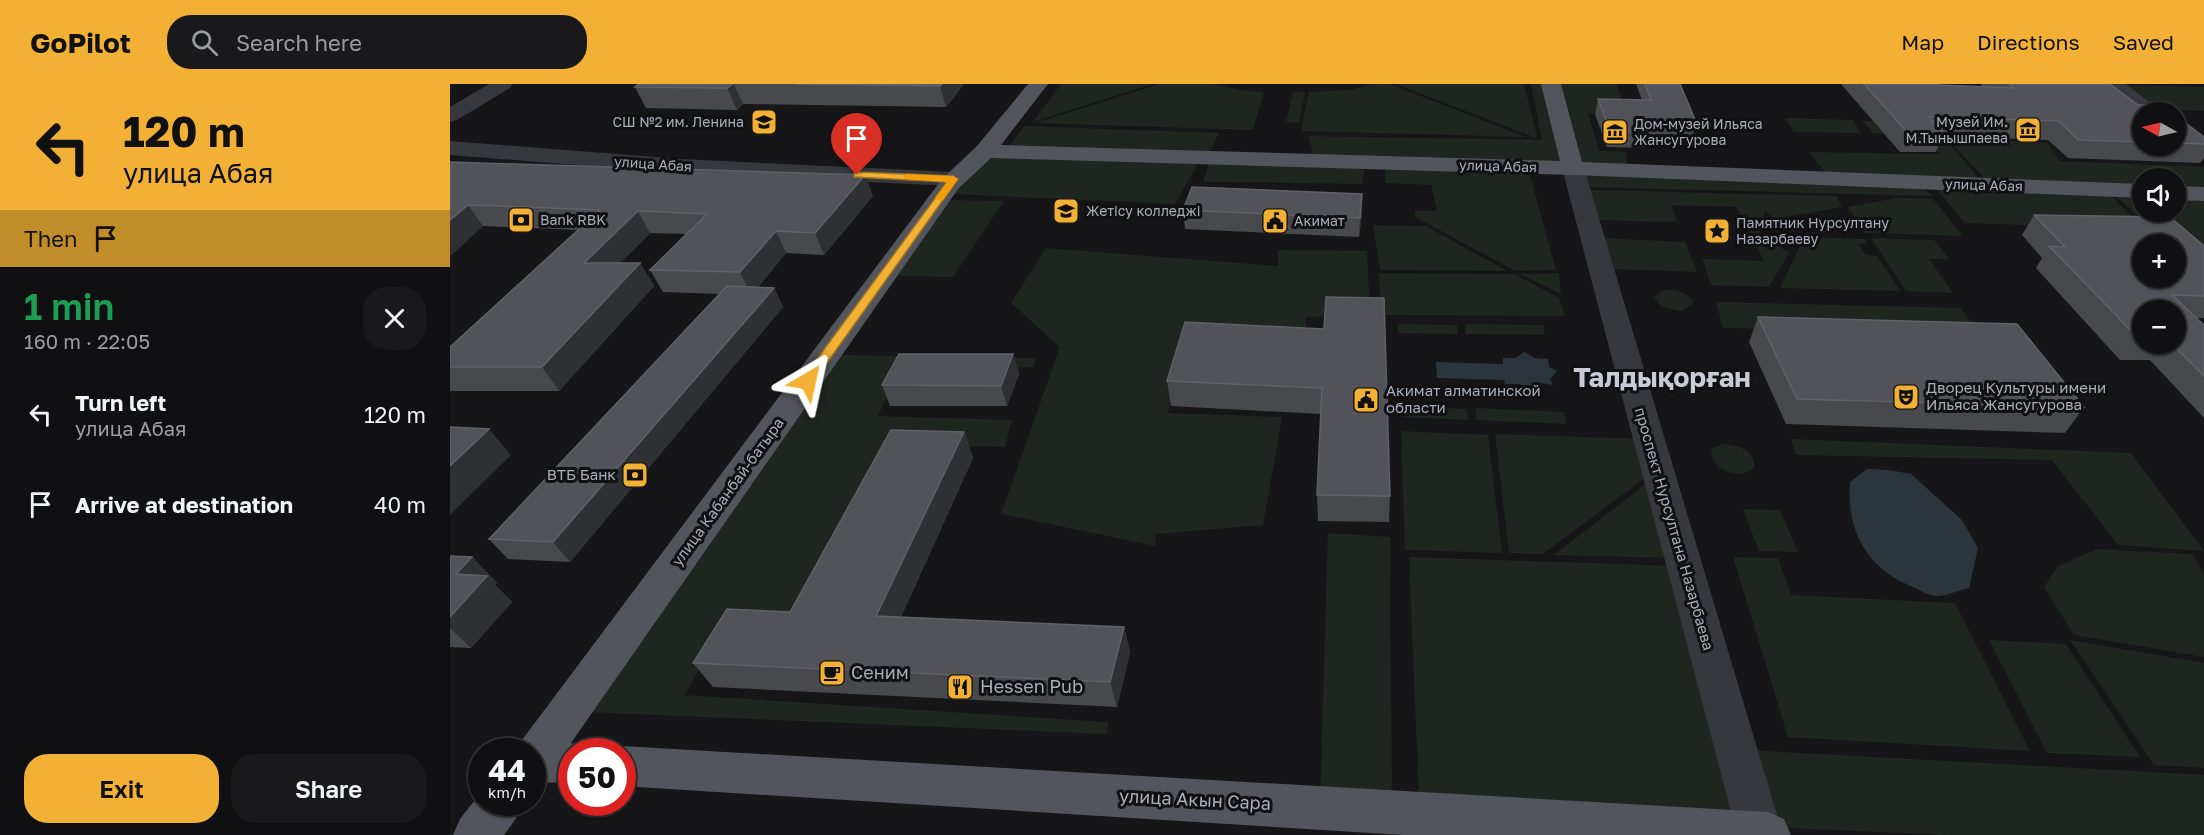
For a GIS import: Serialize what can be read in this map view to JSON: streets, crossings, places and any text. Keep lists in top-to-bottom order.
{
  "streets": {
    "main road": [
      "улица Абая",
      "улица Кабанбай-батыра",
      "проспект Нурсултана Назарбаева",
      "улица Акын Сара"
    ]
  },
  "crossings": [
    ["улица Абая", "улица Кабанбай-батыра"],
    ["улица Абая", "проспект Нурсултана Назарбаева"],
    ["проспект Нурсултана Назарбаева", "улица Акын Сара"]
  ],
  "districts": ["Талдықорған"],
  "places": {
    "school or university": ["СШ №2 им. Ленина", "Жетісу колледжі"],
    "museum": ["Музей Им. М.Тынышпаева", "Дом-музей Ильяса Жансугурова"],
    "bank": ["Bank RBK", "ВТБ Банк"],
    "public building": ["Акимат", "Акимат алматинской области"],
    "place": ["Памятник Нурсултану Назарбаеву"],
    "theatre": ["Дворец Культуры имени Ильяса Жансугурова"],
    "cafe": ["Сеним"],
    "restaurant": ["Hessen Pub"]
  },
  "north": "left",
  "page": {
    "header": "GoPilot",
    "search": "Search here",
    "nav": ["Map", "Directions", "Saved"],
    "turn": ["120 m", "улица Абая"],
    "map_buttons": ["+", "−"],
    "then": "Then",
    "heading": ["1 min", "160 m · 22:05"],
    "list": [
      {
        "name": "Turn left",
        "note": "улица Абая",
        "value": "120 m"
      },
      {
        "name": "Arrive at destination",
        "value": "40 m"
      }
    ],
    "speed": "44 km/h",
    "limit": "50",
    "buttons": ["Exit", "Share"]
  }
}
